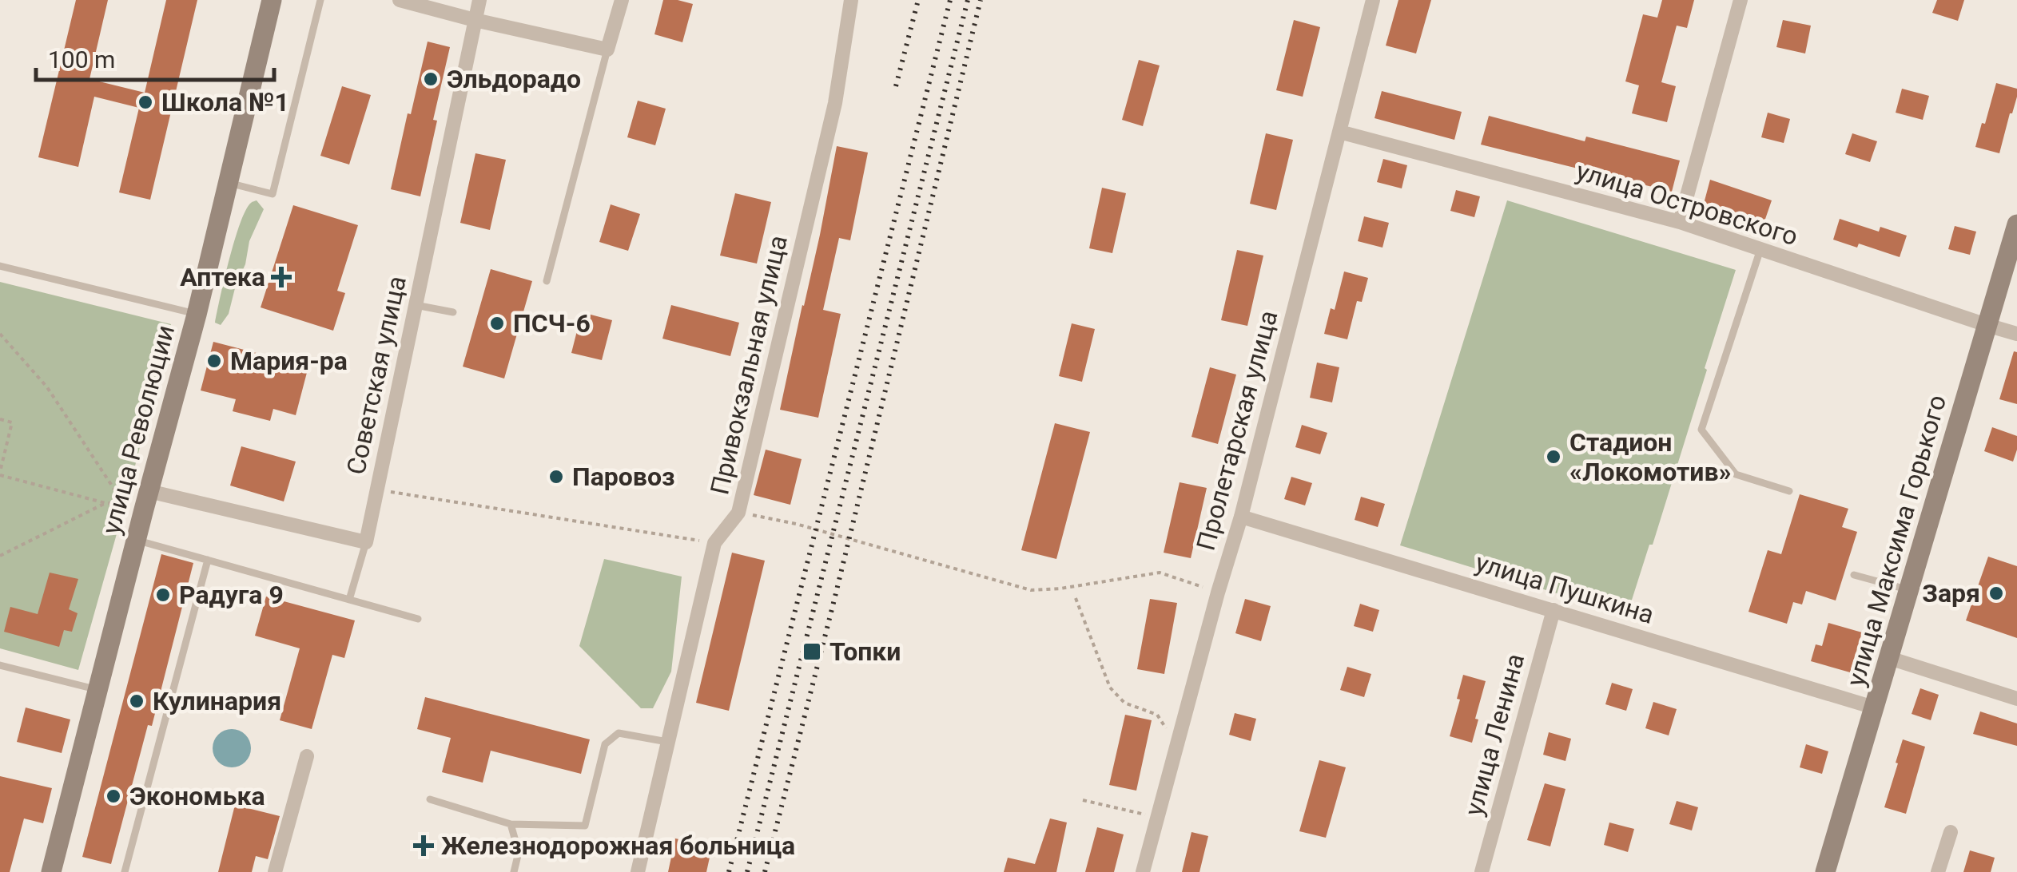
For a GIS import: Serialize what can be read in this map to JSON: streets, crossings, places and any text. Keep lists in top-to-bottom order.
{
  "streets": {
    "street": [
      "улица Островского",
      "Привокзальная улица",
      "Советская улица",
      "улица Революции",
      "Пролетарская улица",
      "улица Максима Горького",
      "улица Пушкина",
      "улица Ленина"
    ]
  },
  "crossings": [
    ["улица Островского", "Пролетарская улица"],
    ["улица Островского", "улица Максима Горького"],
    ["Пролетарская улица", "улица Пушкина"],
    ["улица Максима Горького", "улица Пушкина"],
    ["улица Пушкина", "улица Ленина"]
  ],
  "places": {
    "other": [
      "Эльдорадо",
      "Школа №1",
      "ПСЧ-6",
      "Мария-ра",
      "Стадион «Локомотив»",
      "Паровоз",
      "Заря",
      "Радуга 9",
      "Кулинария",
      "Экономька"
    ],
    "health": ["Аптека", "Железнодорожная больница"],
    "transit": ["Топки"]
  },
  "scale_bar": "100 m"
}
